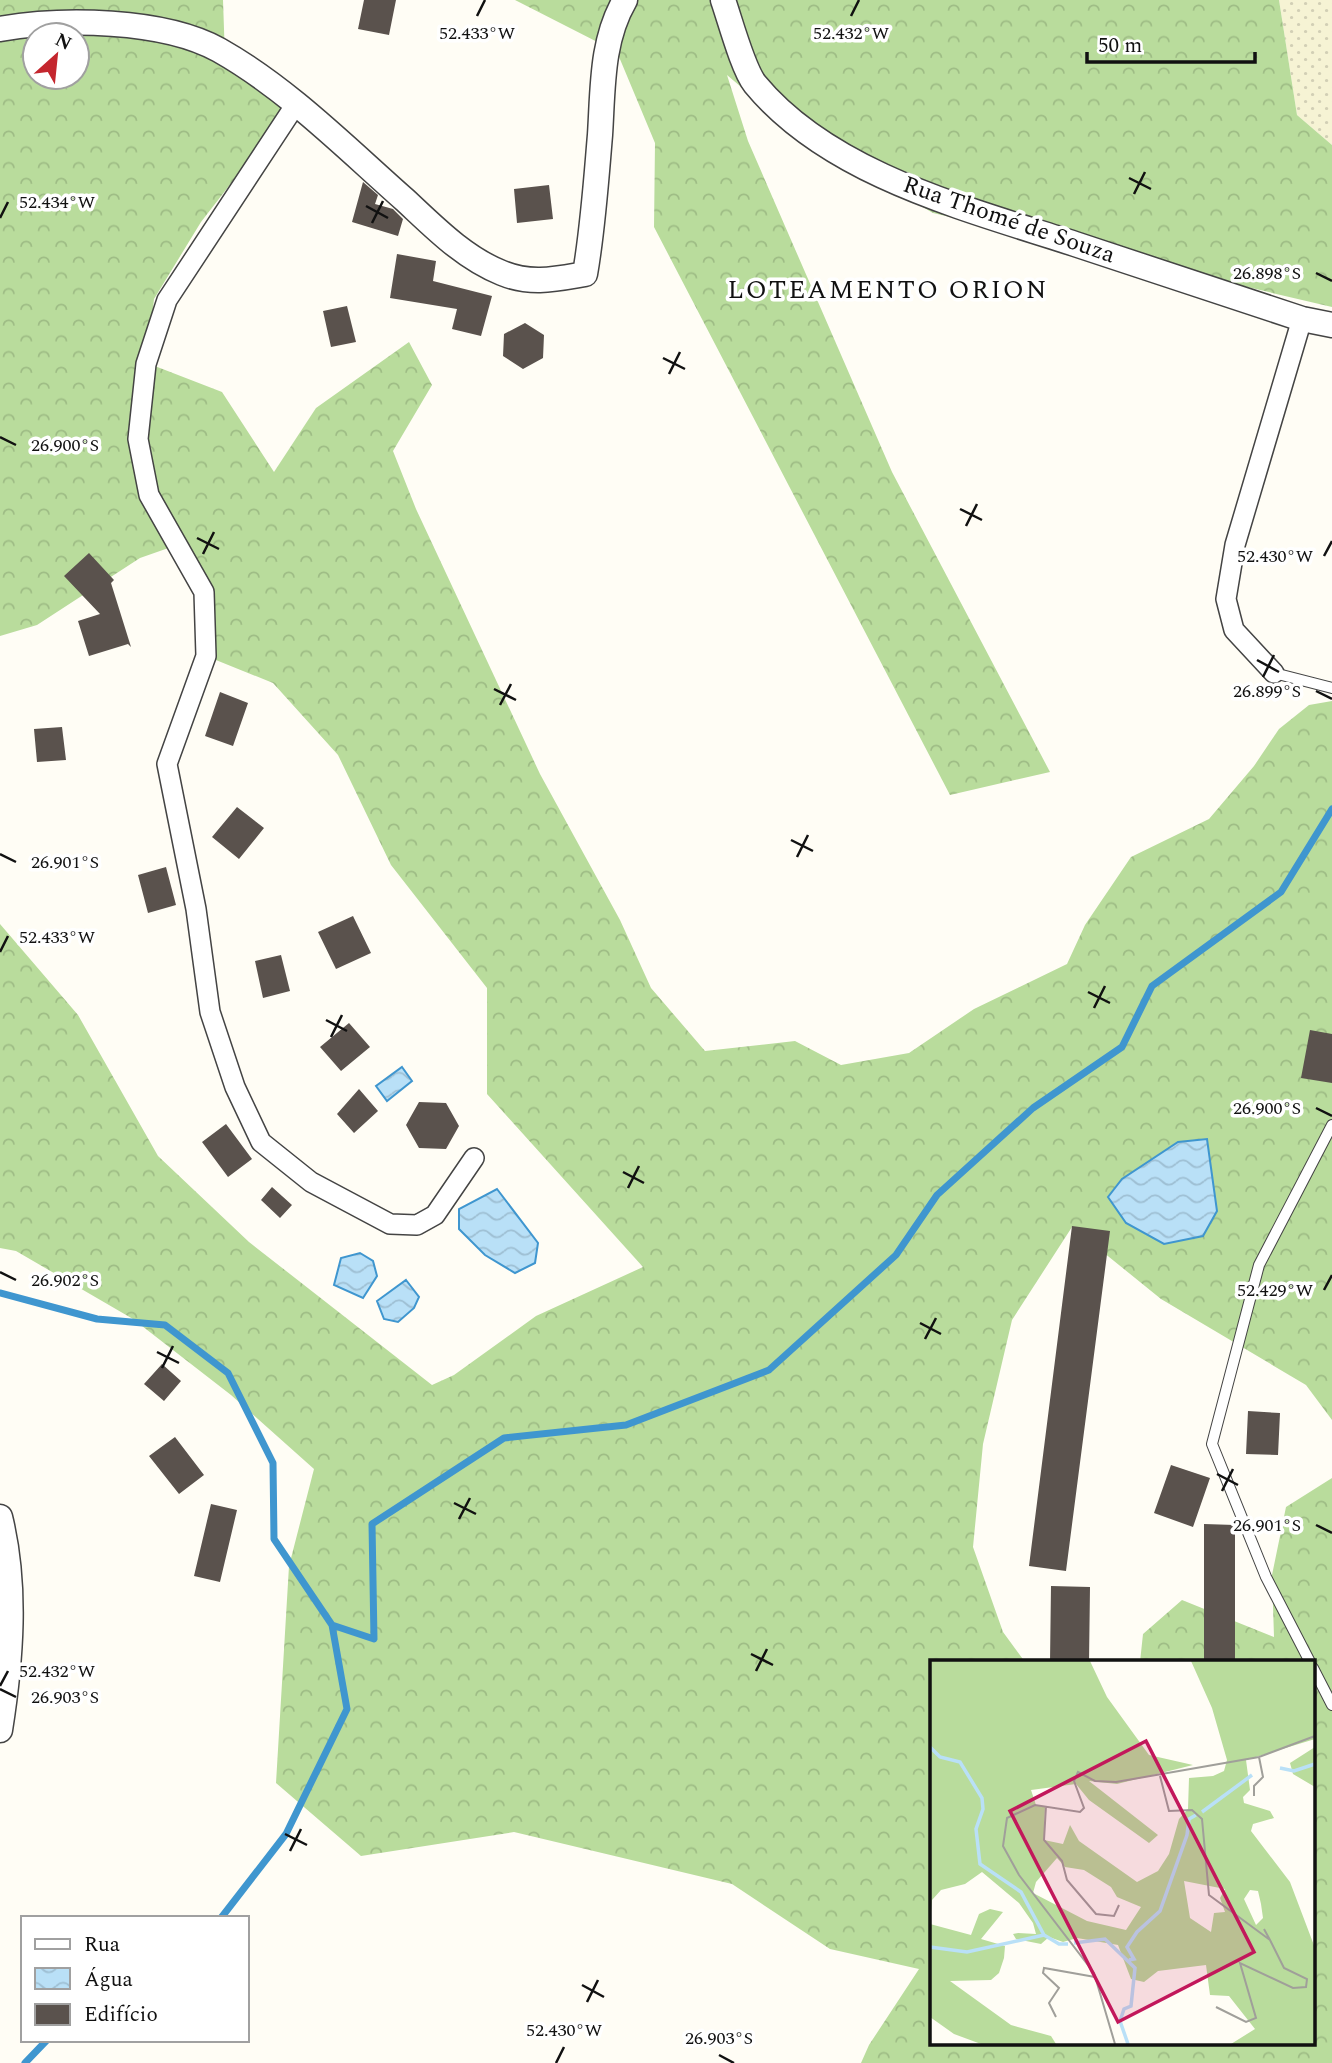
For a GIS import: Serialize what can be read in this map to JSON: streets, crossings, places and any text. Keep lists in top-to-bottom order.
{
  "streets": {
    "street": ["Rua Thomé de Souza"]
  },
  "districts": ["LOTEAMENTO ORION"],
  "legend": ["Rua", "Água", "Edifício"],
  "scale_bar": "50 m",
  "north": "top right",
  "coordinates": [
    "52.433°W",
    "52.432°W",
    "52.434°W",
    "26.898°S",
    "26.900°S",
    "52.430°W",
    "26.899°S",
    "26.901°S",
    "26.902°S",
    "52.429°W",
    "26.903°S"
  ]
}
